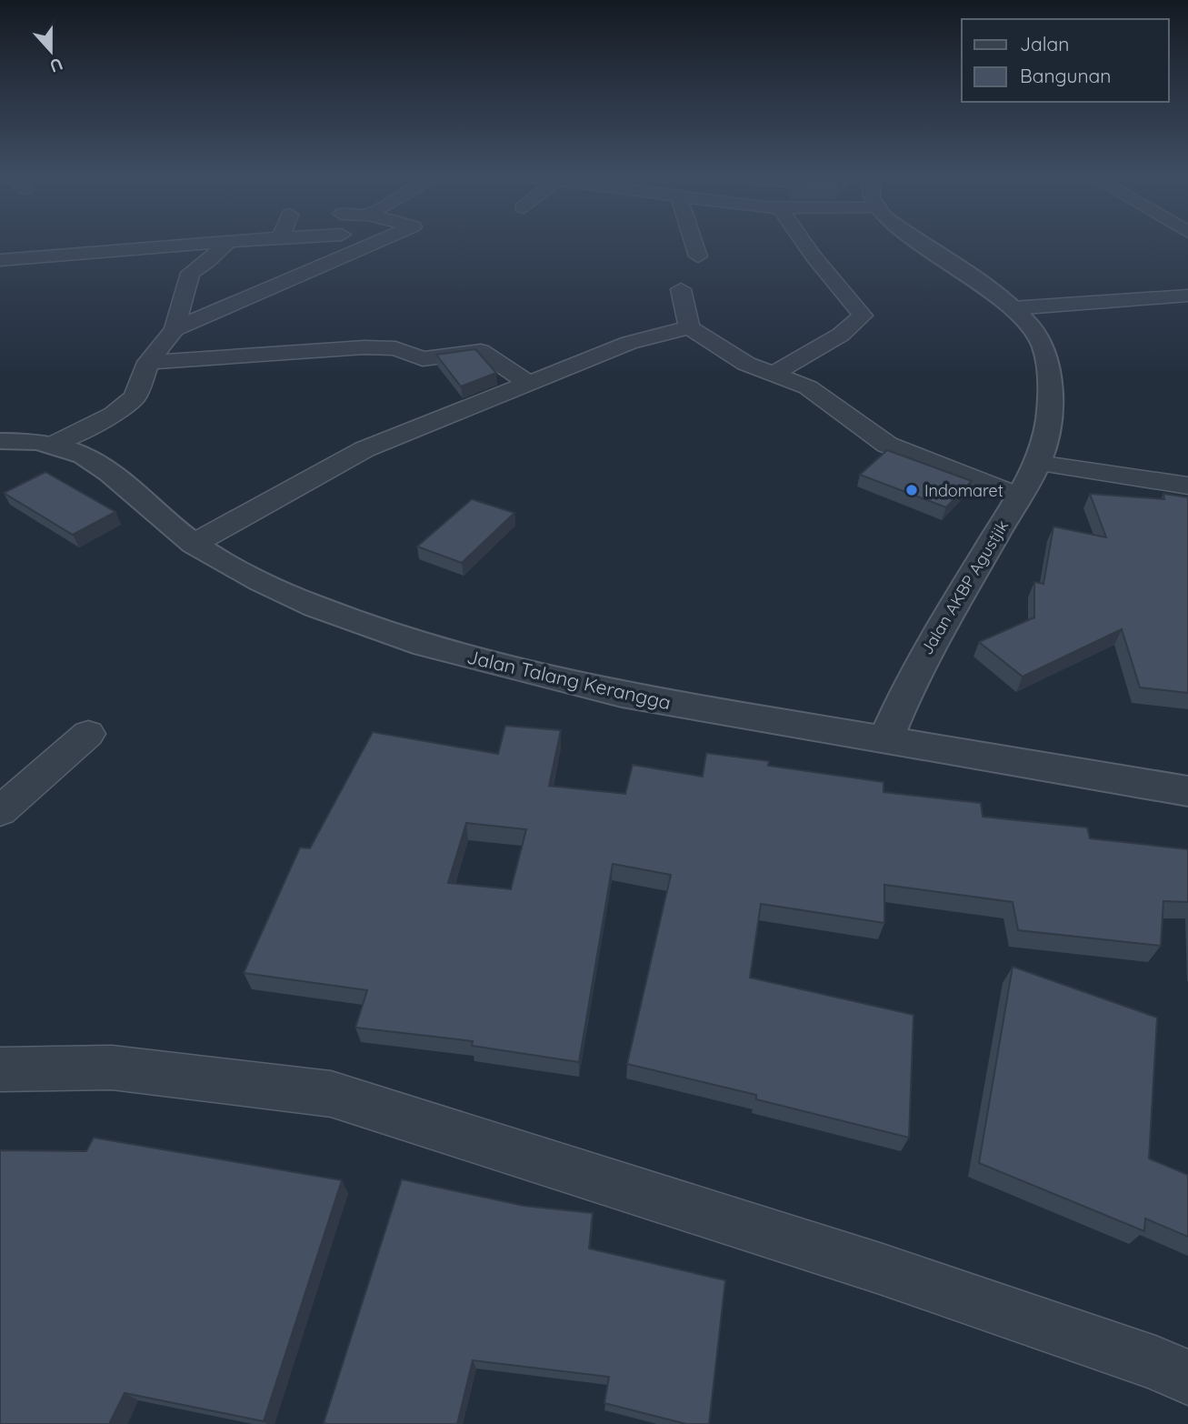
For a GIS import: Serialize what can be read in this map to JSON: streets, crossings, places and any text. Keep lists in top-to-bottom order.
{
  "streets": {
    "street": ["Jalan AKBP Agustjik", "Jalan Talang Kerangga"]
  },
  "crossings": [
    ["Jalan AKBP Agustjik", "Jalan Talang Kerangga"]
  ],
  "places": ["Indomaret"],
  "legend": ["Jalan", "Bangunan"],
  "north": "bottom"
}
